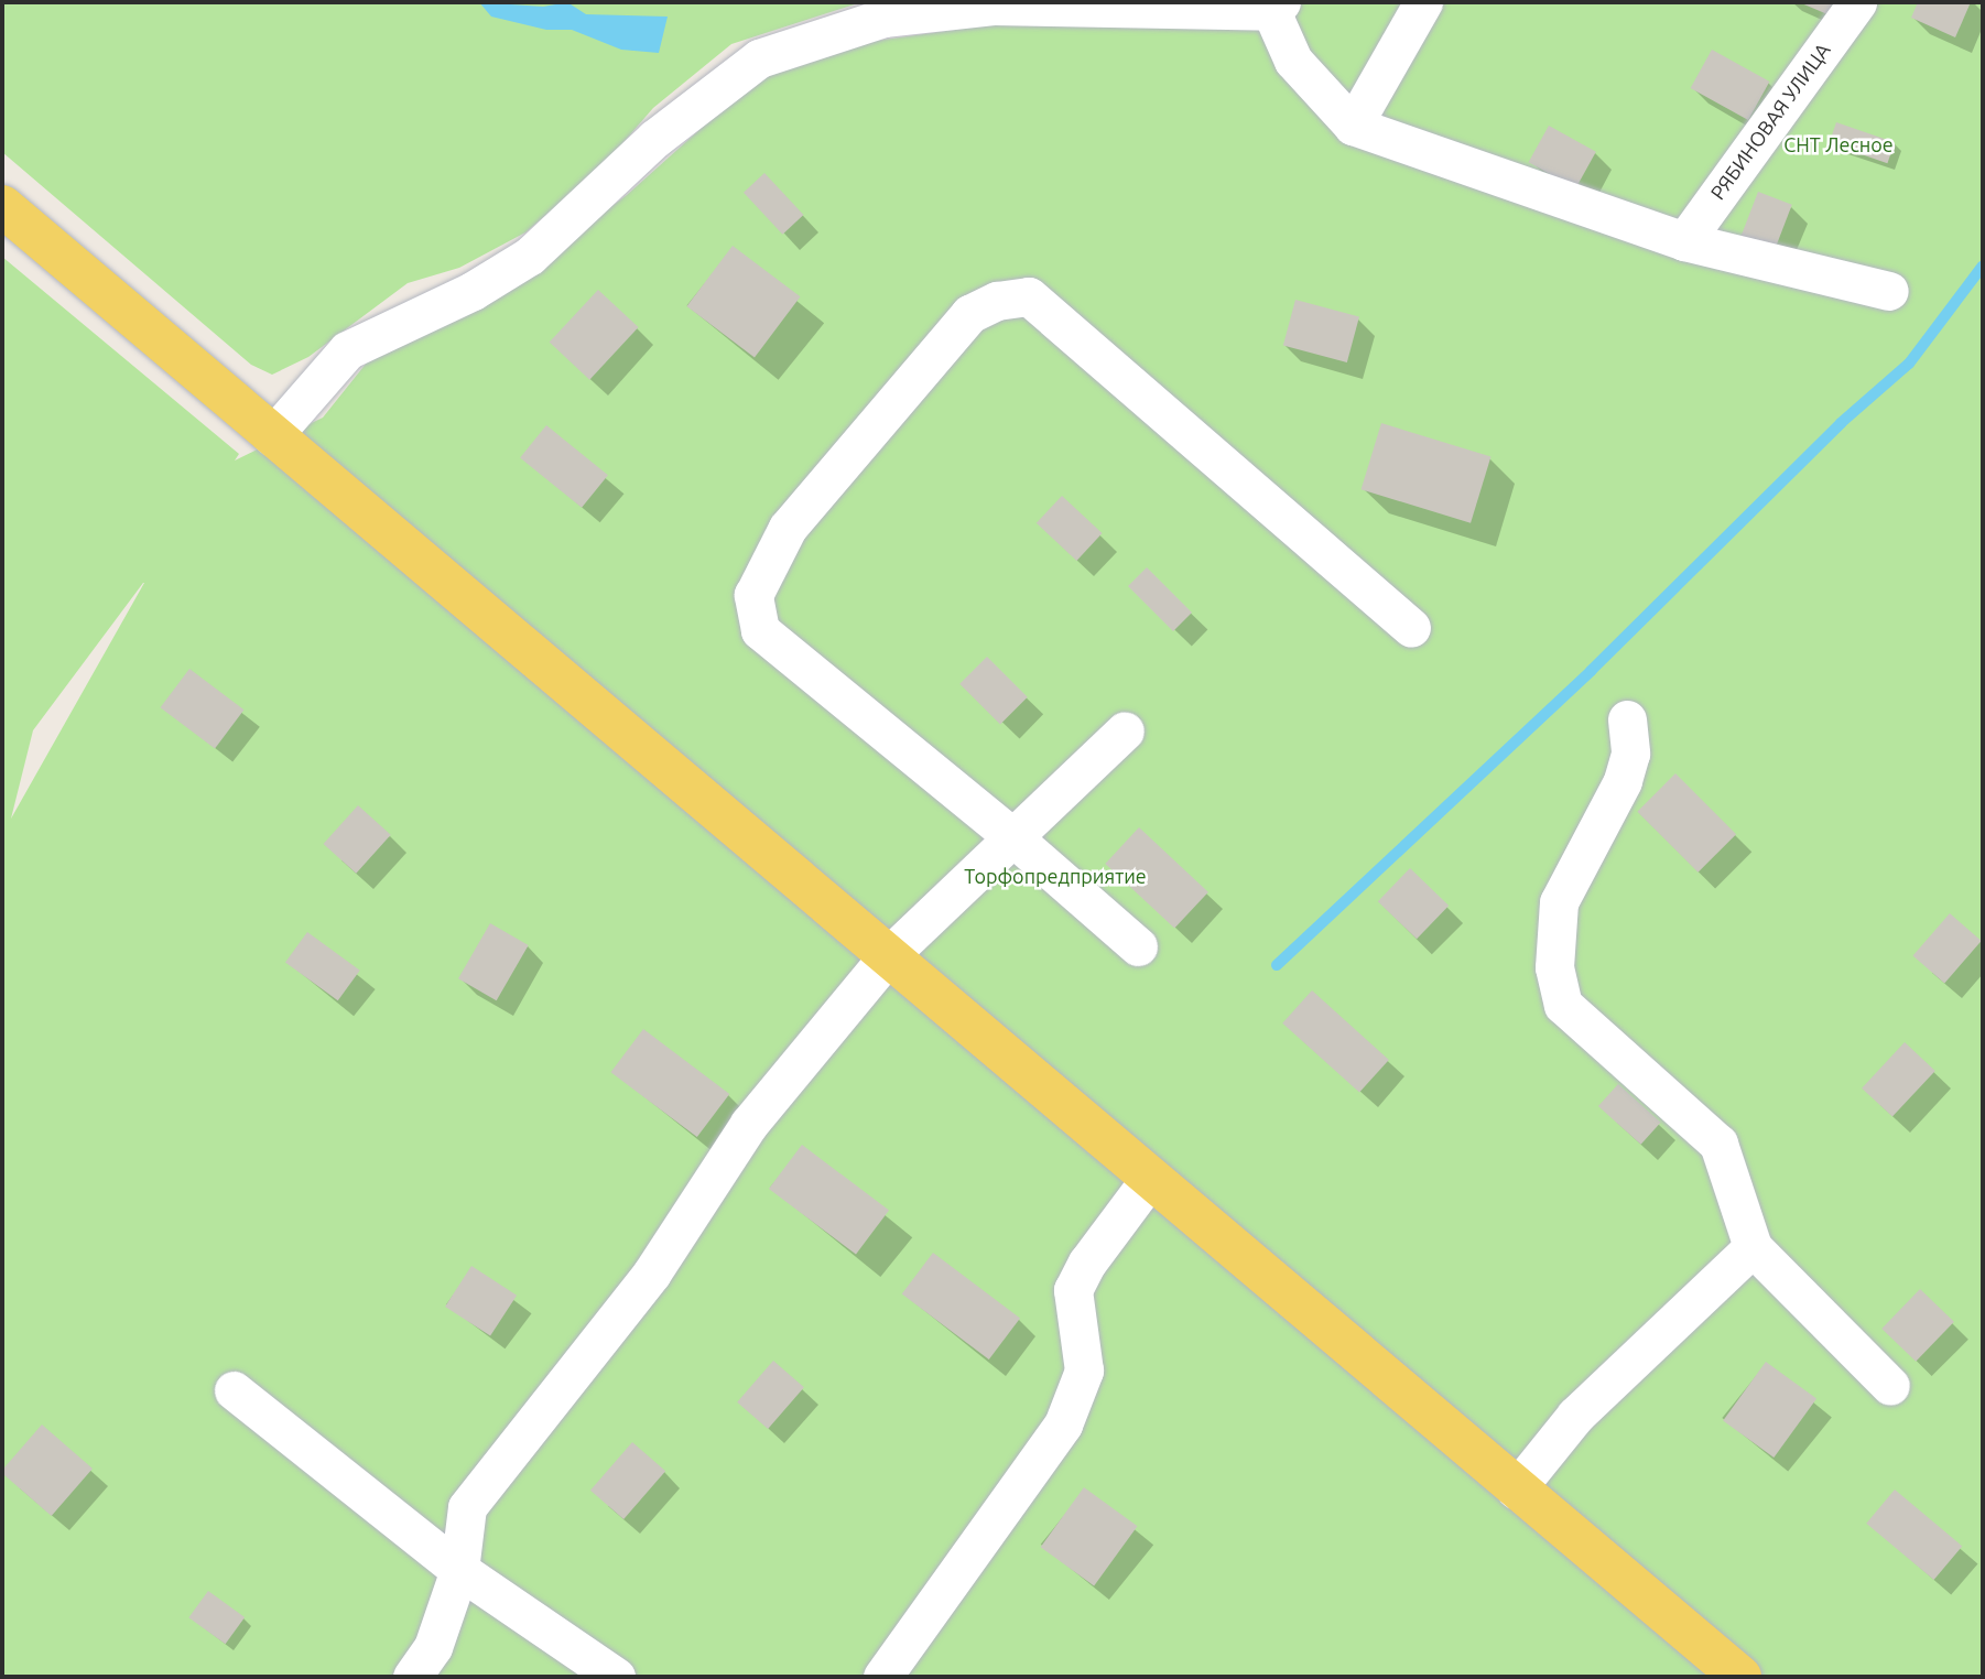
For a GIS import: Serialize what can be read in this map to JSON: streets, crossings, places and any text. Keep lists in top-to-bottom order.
{
  "streets": {
    "street": ["РЯБИНОВАЯ УЛИЦА"]
  },
  "parks": ["СНТ Лесное", "Торфопредприятие"]
}
